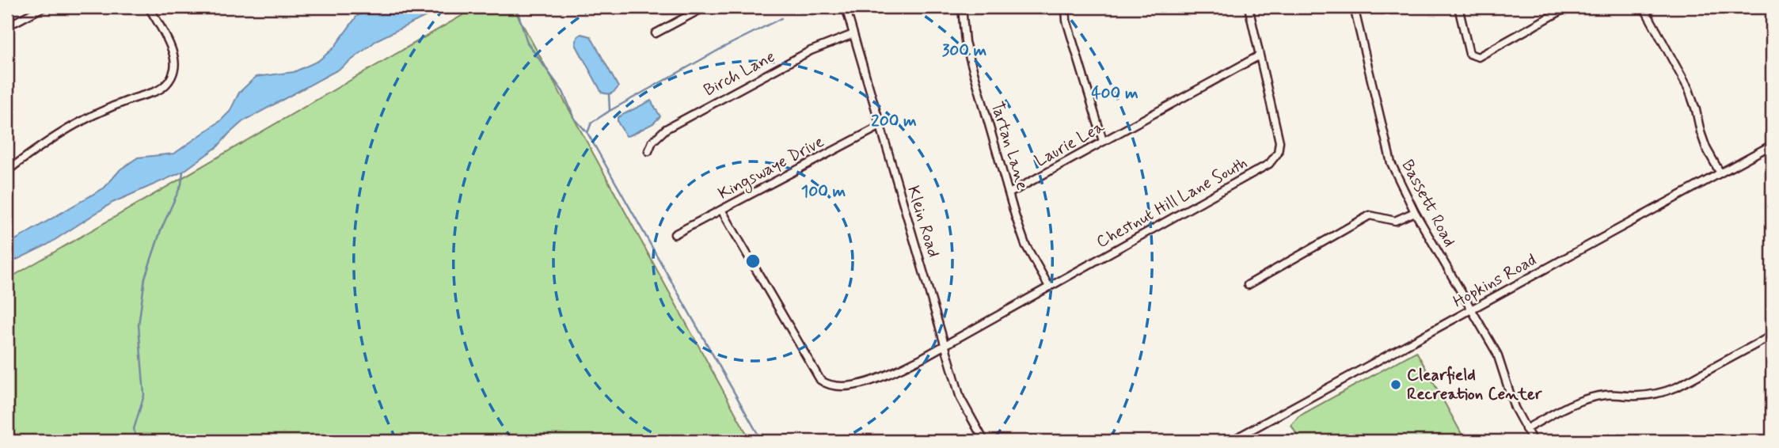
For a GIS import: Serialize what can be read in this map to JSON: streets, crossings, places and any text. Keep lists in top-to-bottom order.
{
  "streets": {
    "street": [
      "Birch Lane",
      "Laurie Lea",
      "Tartan Lane",
      "Kingswaye Drive",
      "Chestnut Hill Lane South",
      "Bassett Road",
      "Klein Road",
      "Hopkins Road"
    ]
  },
  "crossings": [
    ["Birch Lane", "Klein Road"],
    ["Laurie Lea", "Tartan Lane"],
    ["Laurie Lea", "Chestnut Hill Lane South"],
    ["Tartan Lane", "Chestnut Hill Lane South"],
    ["Kingswaye Drive", "Chestnut Hill Lane South"],
    ["Kingswaye Drive", "Klein Road"],
    ["Chestnut Hill Lane South", "Klein Road"],
    ["Bassett Road", "Hopkins Road"]
  ],
  "places": ["Clearfield Recreation Center"],
  "rings": [
    "300 m",
    "400 m",
    "200 m",
    "100 m"
  ]
}
